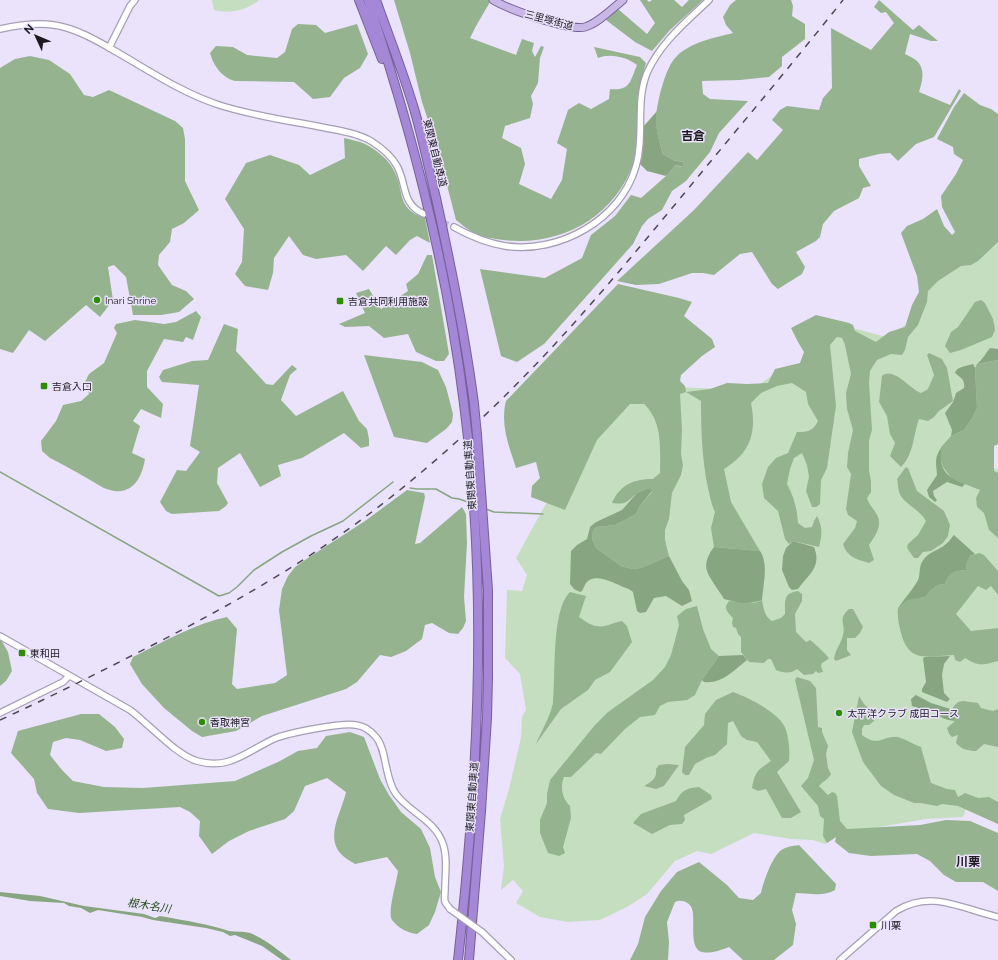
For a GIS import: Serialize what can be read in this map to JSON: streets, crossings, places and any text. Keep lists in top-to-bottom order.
{
  "streets": {
    "highway": ["東関東自動車道"],
    "main road": ["三里塚街道"]
  },
  "districts": ["吉倉", "川栗"],
  "water": ["根木名川"],
  "places": {
    "other": ["Inari Shrine", "太平洋クラブ 成田コース", "香取神宮"],
    "transit": [
      "吉倉共同利用施設",
      "吉倉入口",
      "東和田",
      "川栗"
    ]
  },
  "north": "top left"
}
